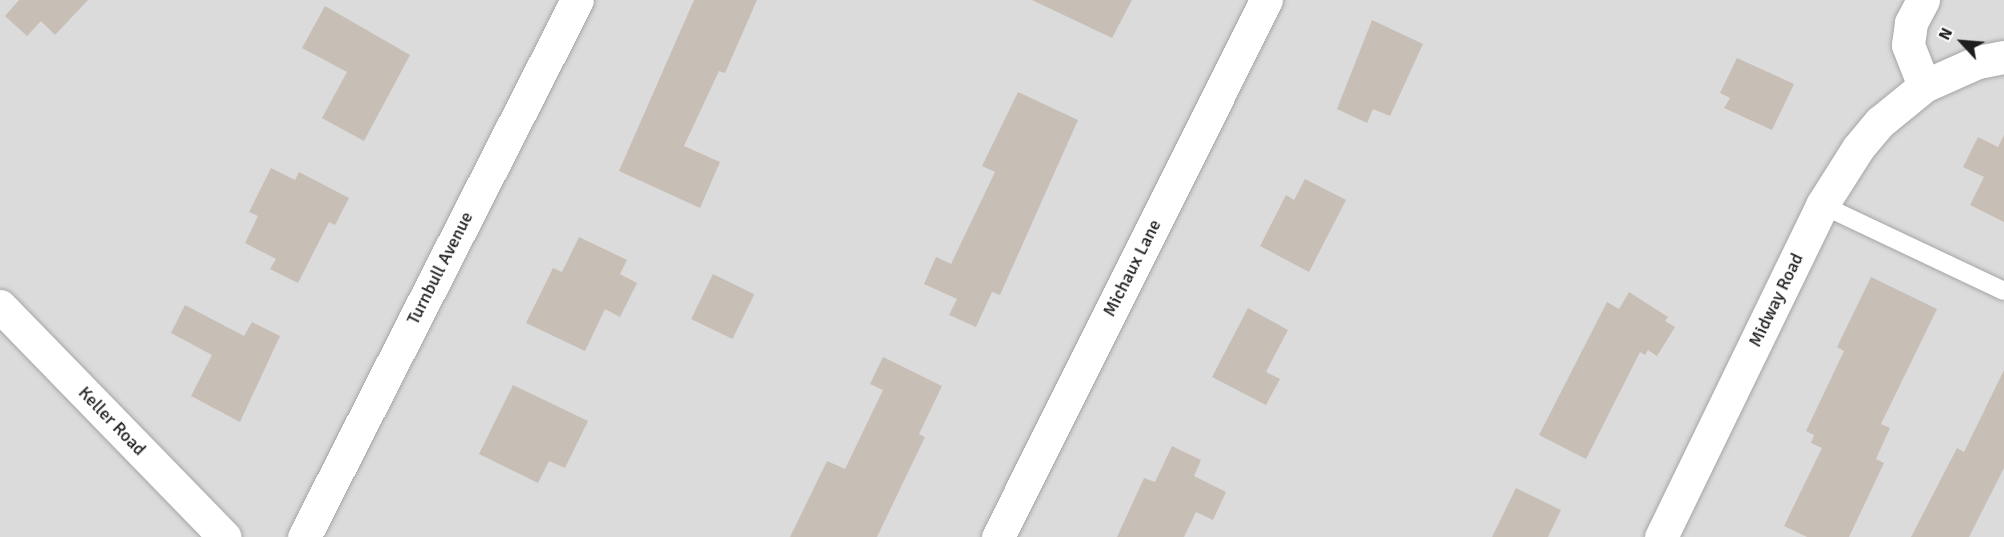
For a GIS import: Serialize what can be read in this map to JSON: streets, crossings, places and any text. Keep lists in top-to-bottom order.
{
  "streets": {
    "street": [
      "Turnbull Avenue",
      "Michaux Lane",
      "Midway Road",
      "Keller Road"
    ]
  },
  "north": "top left"
}
